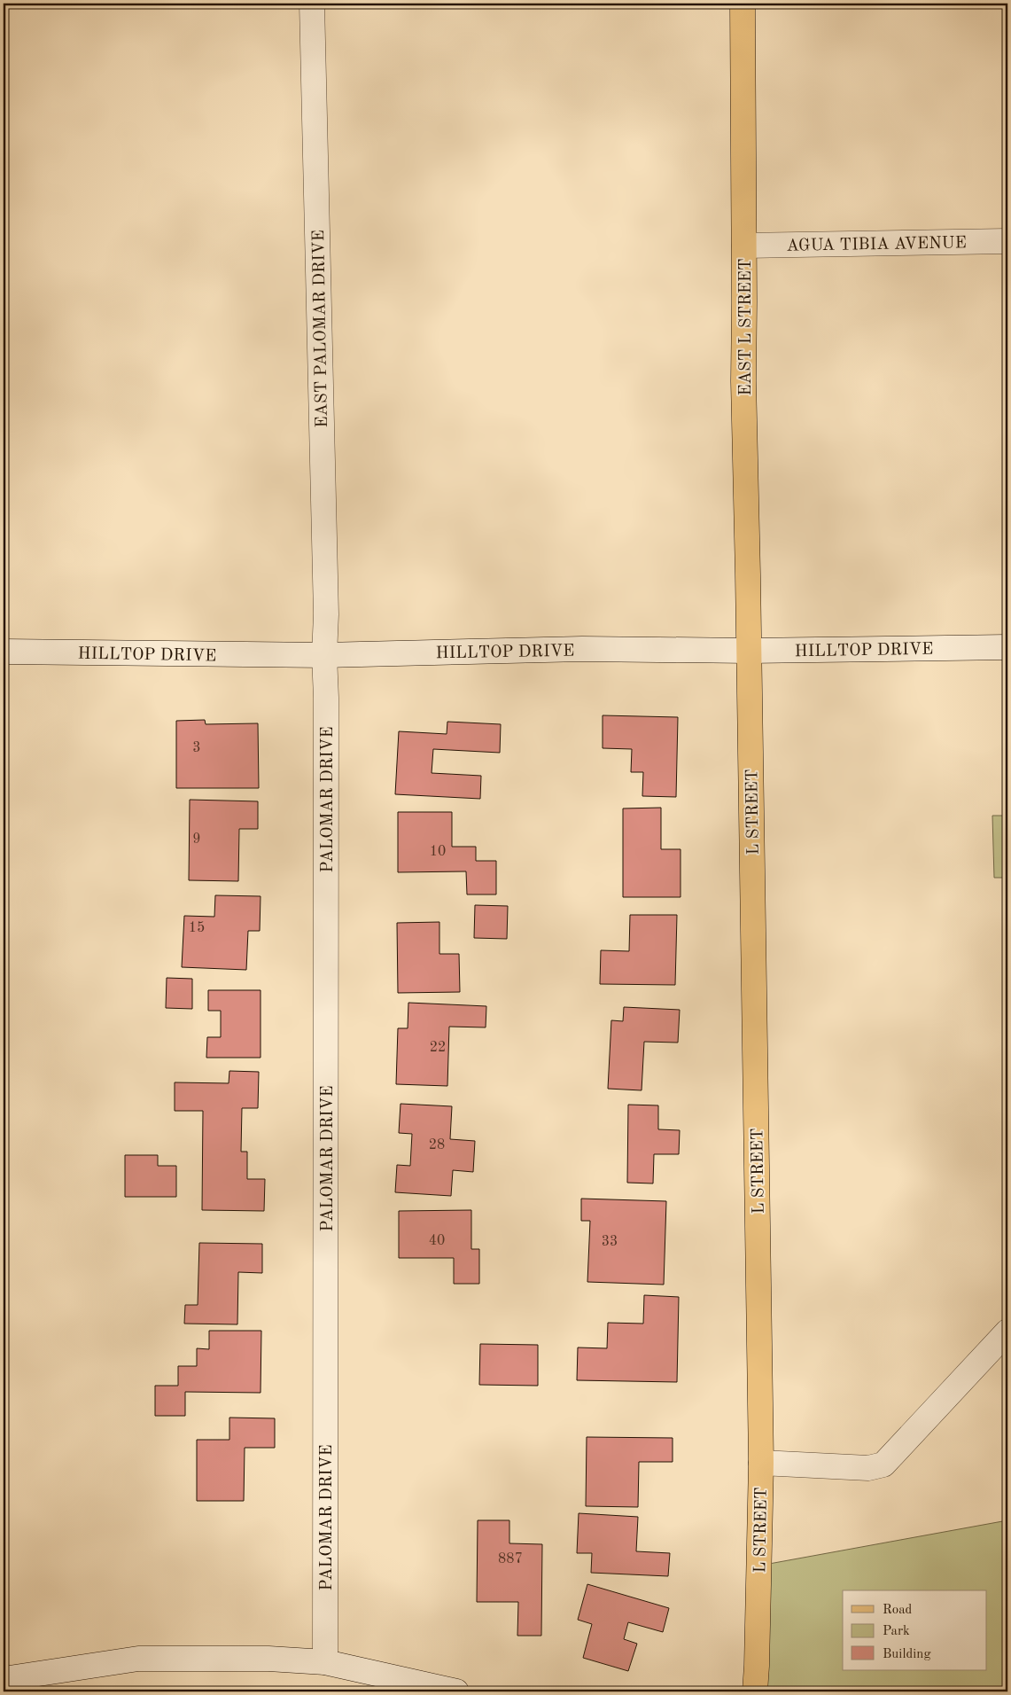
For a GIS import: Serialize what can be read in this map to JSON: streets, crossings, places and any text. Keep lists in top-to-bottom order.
{
  "streets": {
    "main road": ["EAST L STREET", "L STREET"],
    "street": [
      "AGUA TIBIA AVENUE",
      "EAST PALOMAR DRIVE",
      "HILLTOP DRIVE",
      "PALOMAR DRIVE"
    ]
  },
  "crossings": [
    ["AGUA TIBIA AVENUE", "EAST L STREET"],
    ["EAST L STREET", "HILLTOP DRIVE"],
    ["EAST L STREET", "L STREET"],
    ["EAST PALOMAR DRIVE", "HILLTOP DRIVE"],
    ["EAST PALOMAR DRIVE", "PALOMAR DRIVE"],
    ["HILLTOP DRIVE", "PALOMAR DRIVE"],
    ["HILLTOP DRIVE", "L STREET"]
  ],
  "house_numbers": [
    "3",
    "9",
    "10",
    "15",
    "22",
    "28",
    "40",
    "33",
    "887"
  ],
  "legend": ["Road", "Park", "Building"]
}
